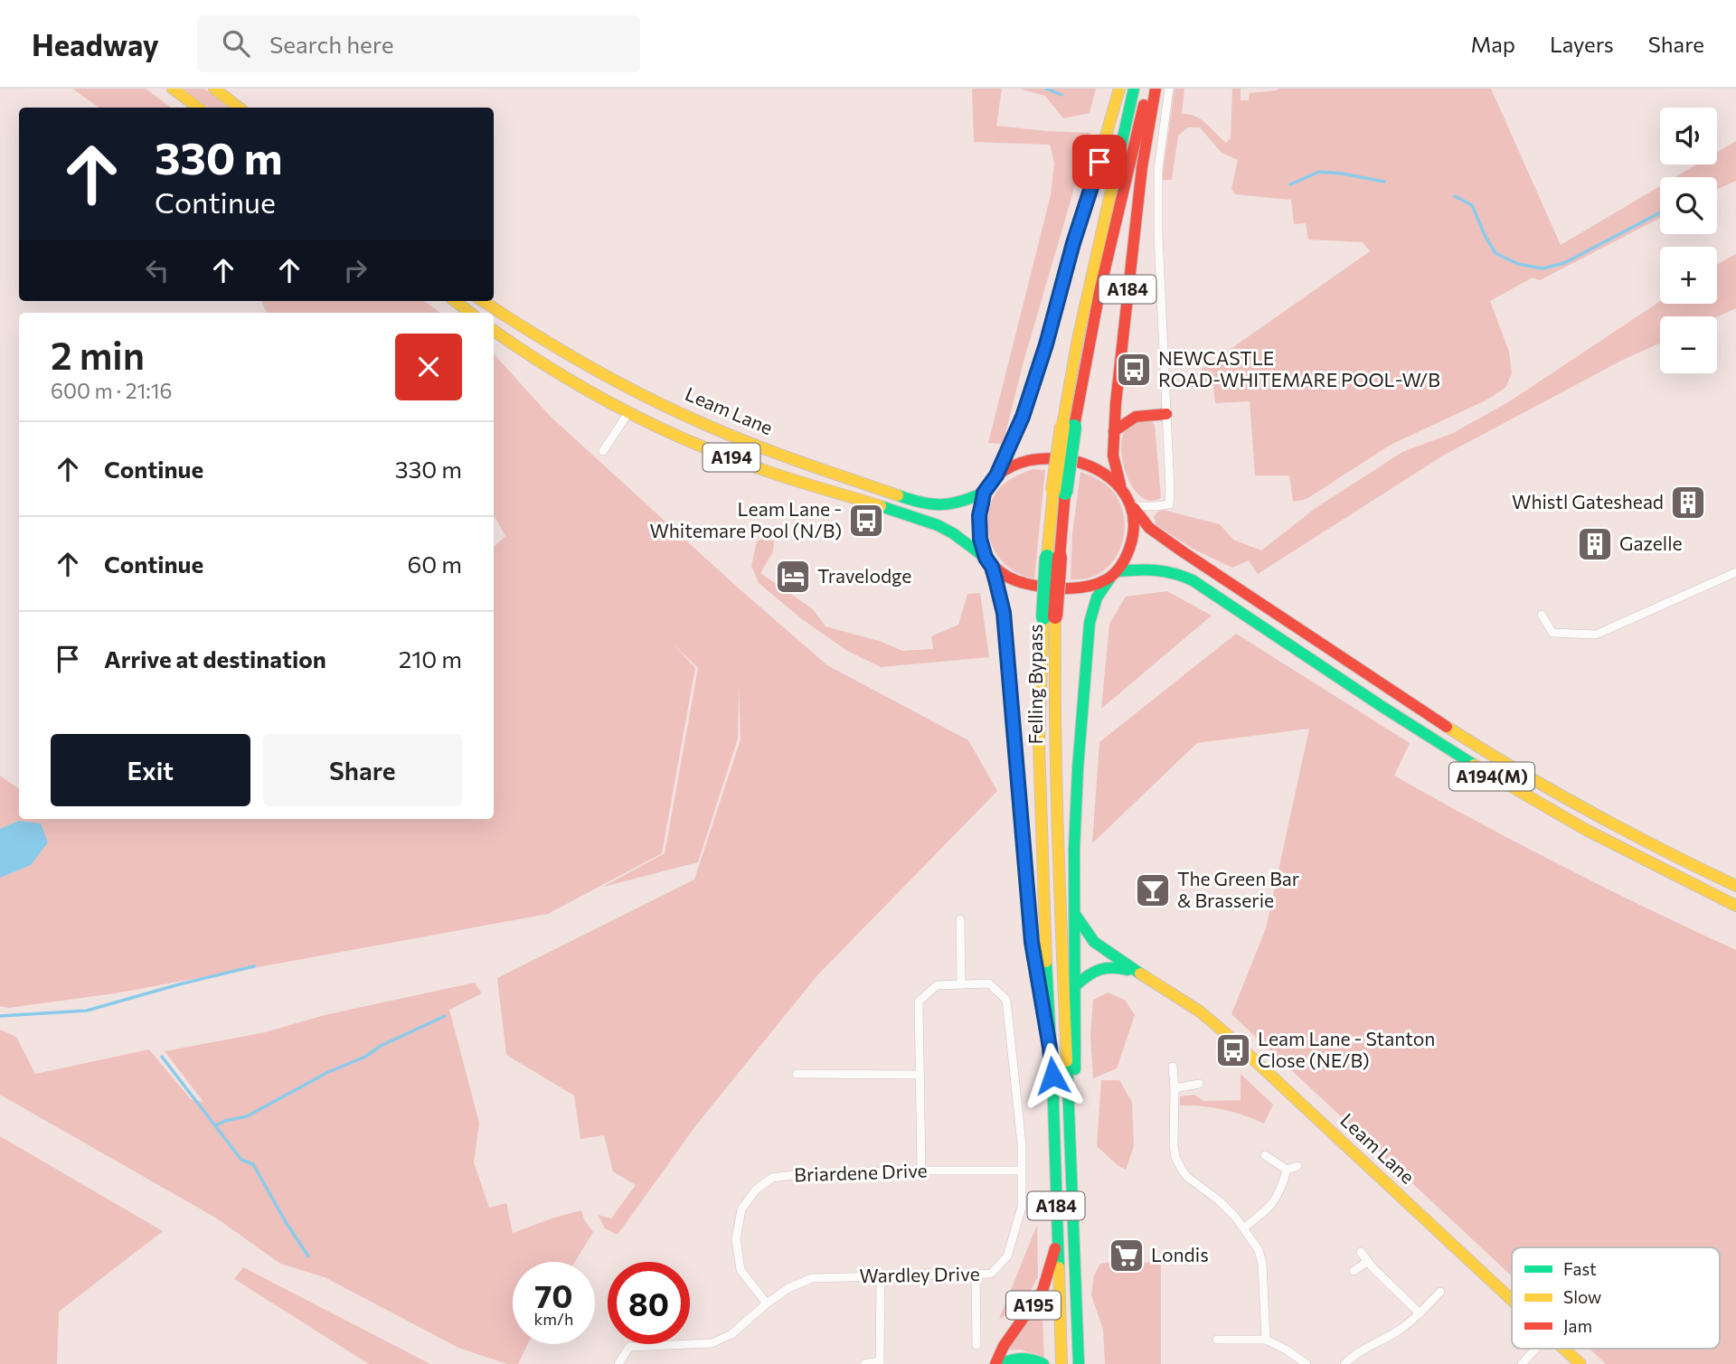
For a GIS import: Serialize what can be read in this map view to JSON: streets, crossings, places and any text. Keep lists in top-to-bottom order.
{
  "streets": {
    "main road": [
      "A184",
      "Leam Lane",
      "A194",
      "Felling Bypass",
      "A194(M)",
      "A195"
    ],
    "street": ["Briardene Drive", "Wardley Drive"]
  },
  "crossings": [
    ["A184", "Leam Lane"],
    ["A184", "A194"],
    ["A184", "Felling Bypass"],
    ["A184", "A194(M)"],
    ["Leam Lane", "A194"],
    ["Leam Lane", "A194(M)"],
    ["A194", "A194(M)"],
    ["Felling Bypass", "A195"],
    ["Briardene Drive", "Wardley Drive"]
  ],
  "places": {
    "bus stop": ["NEWCASTLE ROAD-WHITEMARE POOL-W/B", "Leam Lane - Whitemare Pool (N/B)", "Leam Lane - Stanton Close (NE/B)"],
    "building": ["Whistl Gateshead", "Gazelle"],
    "hotel": ["Travelodge"],
    "bar": ["The Green Bar & Brasserie"],
    "supermarket": ["Londis"]
  },
  "legend": ["Fast", "Slow", "Jam"],
  "page": {
    "header": "Headway",
    "search": "Search here",
    "nav": ["Map", "Layers", "Share"],
    "map_buttons": ["+", "−"],
    "turn": ["330 m", "Continue"],
    "heading": ["2 min", "600 m · 21:16"],
    "list": [
      {
        "name": "Continue",
        "value": "330 m"
      },
      {
        "name": "Continue",
        "value": "60 m"
      },
      {
        "name": "Arrive at destination",
        "value": "210 m"
      }
    ],
    "buttons": ["Exit", "Share"],
    "speed": "70 km/h",
    "limit": "80"
  }
}
